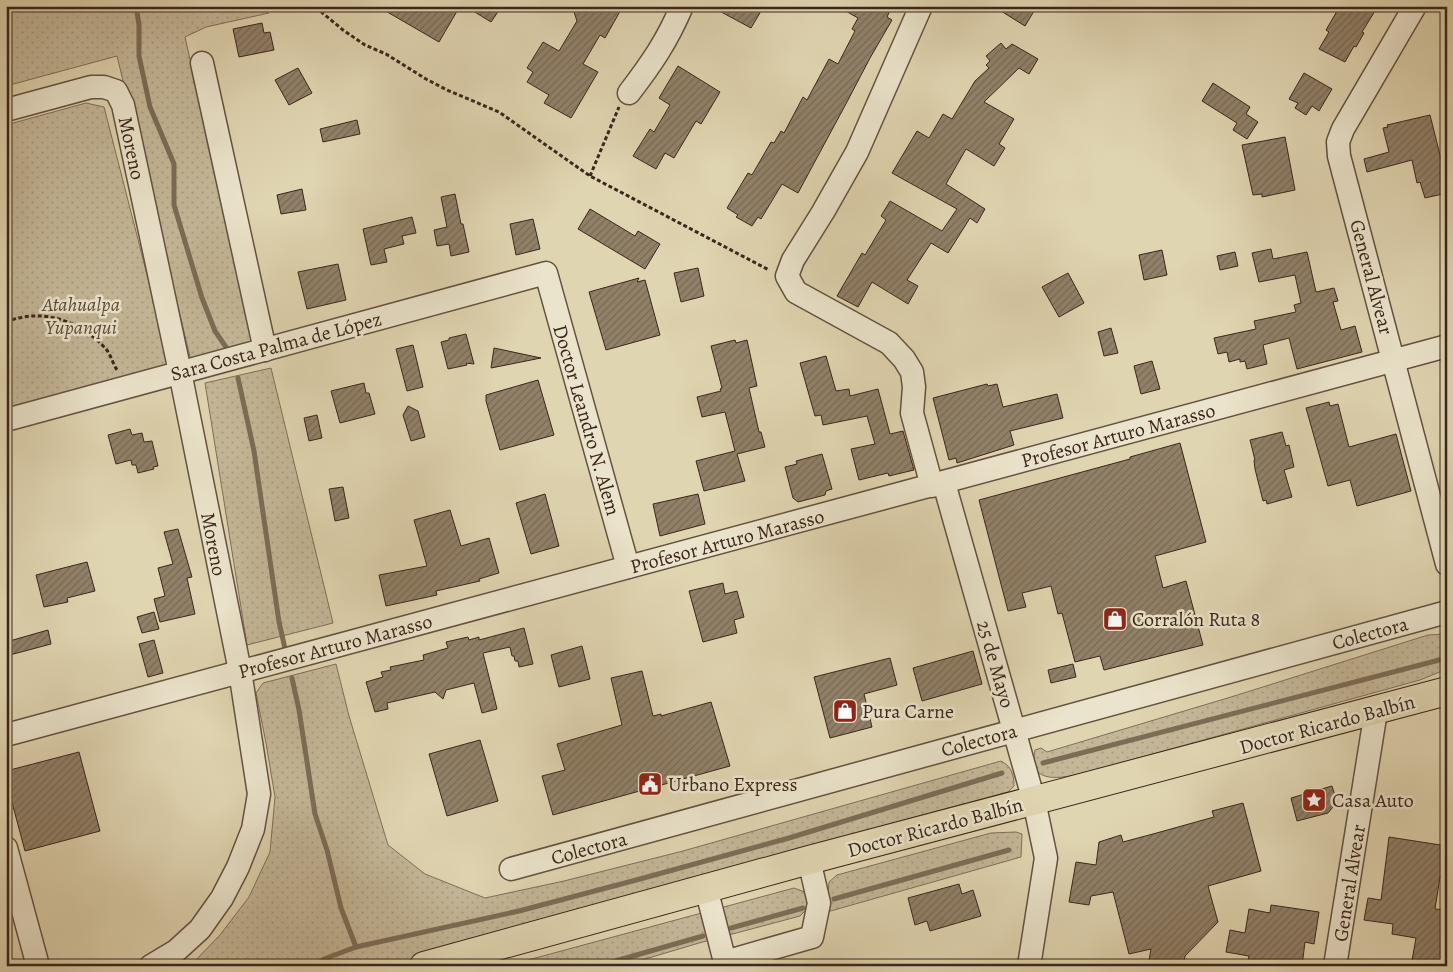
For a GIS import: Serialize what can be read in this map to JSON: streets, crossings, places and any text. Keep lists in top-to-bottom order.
{
  "streets": {
    "main road": ["Doctor Ricardo Balbín"],
    "street": [
      "Moreno",
      "General Alvear",
      "Sara Costa Palma de López",
      "Doctor Leandro N. Alem",
      "Profesor Arturo Marasso",
      "Colectora",
      "25 de Mayo"
    ]
  },
  "crossings": [
    ["Moreno", "Sara Costa Palma de López"],
    ["Moreno", "Profesor Arturo Marasso"],
    ["General Alvear", "Profesor Arturo Marasso"],
    ["General Alvear", "Doctor Ricardo Balbín"],
    ["Sara Costa Palma de López", "Doctor Leandro N. Alem"],
    ["Doctor Leandro N. Alem", "Profesor Arturo Marasso"],
    ["Profesor Arturo Marasso", "25 de Mayo"],
    ["Colectora", "25 de Mayo"],
    ["25 de Mayo", "Doctor Ricardo Balbín"]
  ],
  "parks": ["Atahualpa Yupanqui"],
  "places": {
    "shop": ["Corralón Ruta 8", "Pura Carne"],
    "public building": ["Urbano Express"],
    "place": ["Casa Auto"]
  }
}
